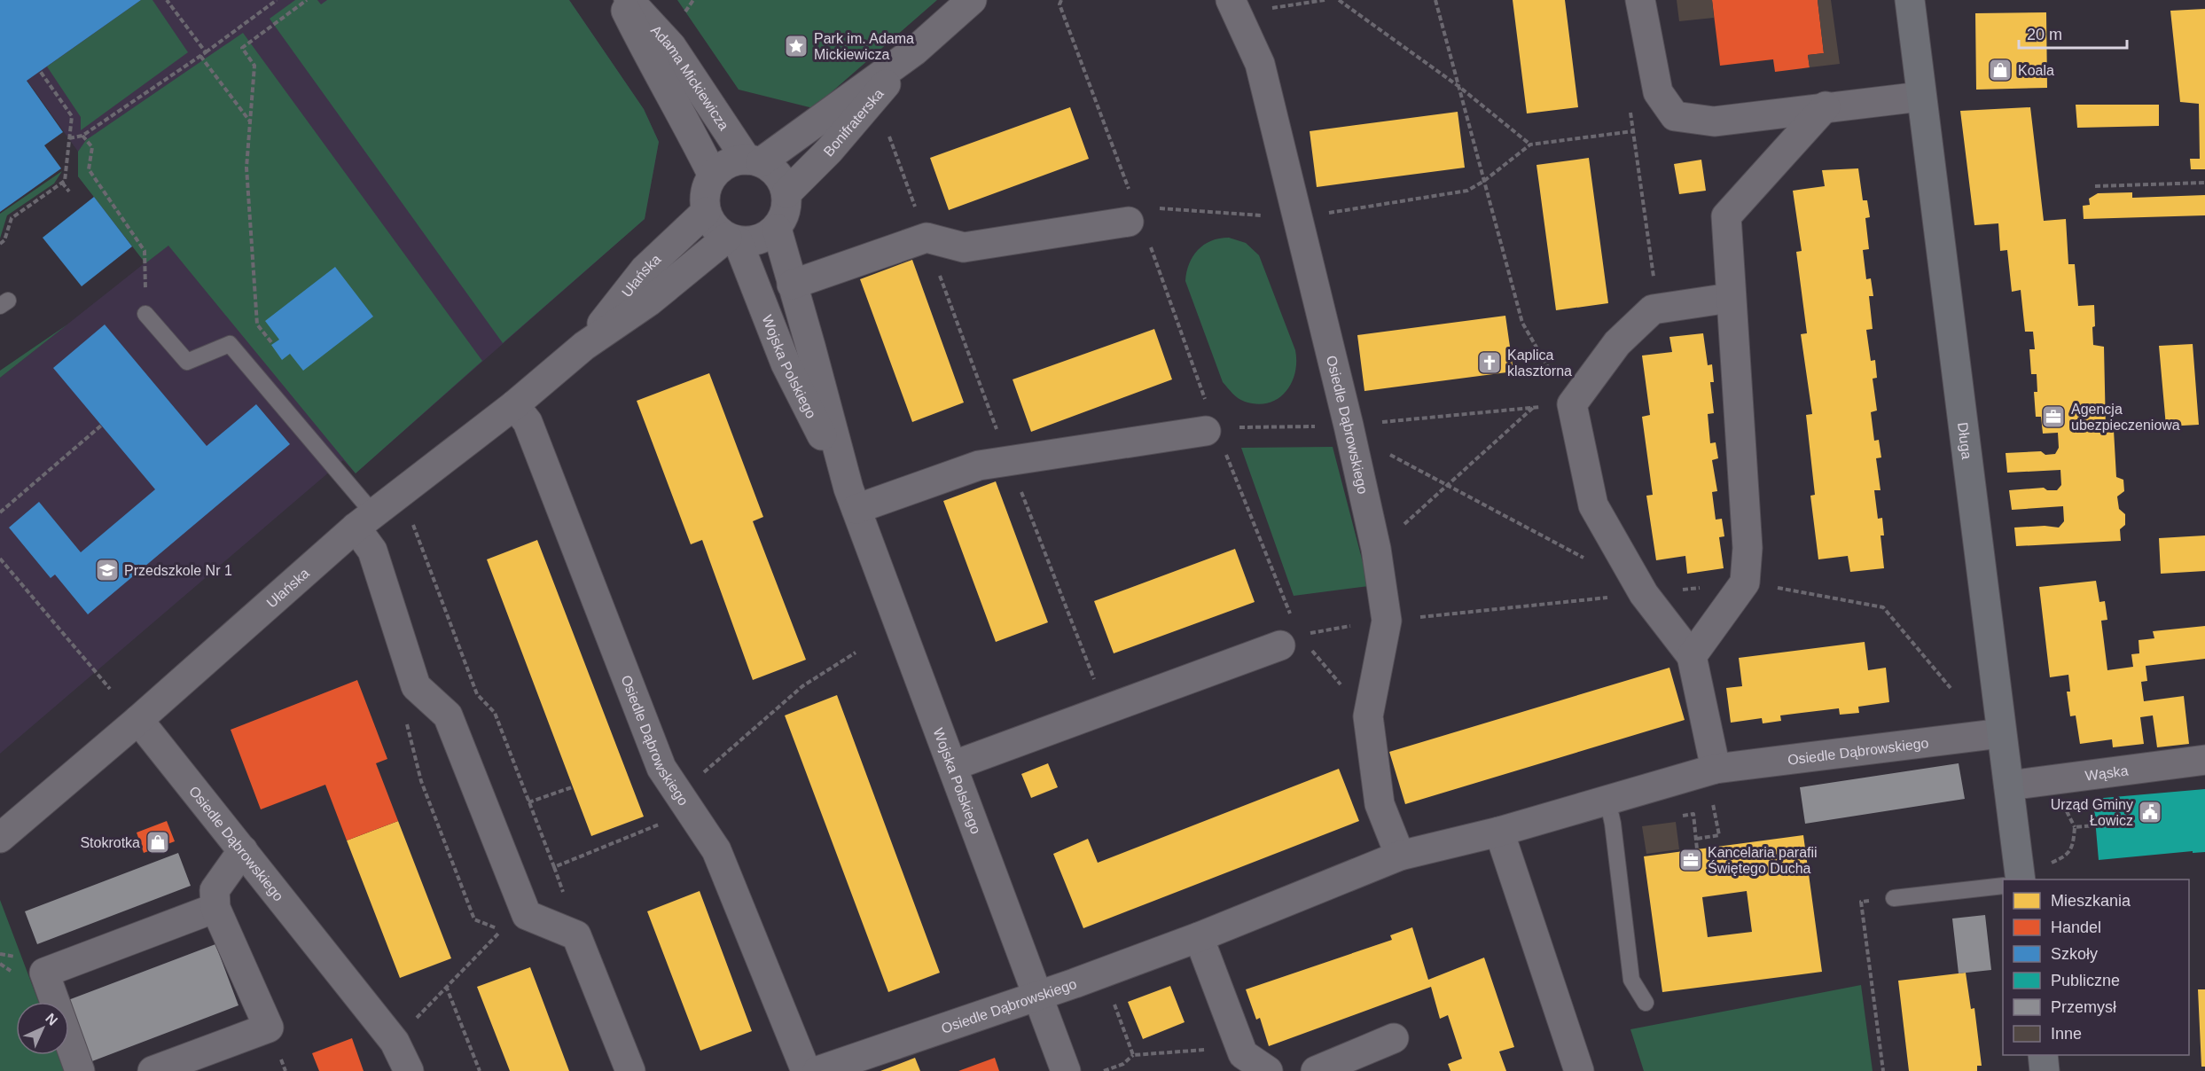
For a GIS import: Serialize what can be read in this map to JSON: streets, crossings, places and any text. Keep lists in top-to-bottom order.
{
  "streets": {
    "street": [
      "Adama Mickiewicza",
      "Bonifraterska",
      "Ułańska",
      "Wojska Polskiego",
      "Osiedle Dąbrowskiego",
      "Długa",
      "Wąska"
    ]
  },
  "crossings": [
    ["Adama Mickiewicza", "Bonifraterska"],
    ["Adama Mickiewicza", "Ułańska"],
    ["Adama Mickiewicza", "Wojska Polskiego"],
    ["Bonifraterska", "Ułańska"],
    ["Bonifraterska", "Wojska Polskiego"],
    ["Ułańska", "Wojska Polskiego"],
    ["Ułańska", "Osiedle Dąbrowskiego"],
    ["Wojska Polskiego", "Osiedle Dąbrowskiego"],
    ["Osiedle Dąbrowskiego", "Długa"],
    ["Długa", "Wąska"]
  ],
  "places": {
    "place": ["Park im. Adama Mickiewicza"],
    "shop": ["Koala", "Stokrotka"],
    "church": ["Kaplica klasztorna"],
    "office": ["Agencja ubezpieczeniowa", "Kancelaria parafii Świętego Ducha"],
    "school or university": ["Przedszkole Nr 1"],
    "public building": ["Urząd Gminy Łowicz"]
  },
  "legend": [
    "Mieszkania",
    "Handel",
    "Szkoły",
    "Publiczne",
    "Przemysł",
    "Inne"
  ],
  "scale_bar": "20 m",
  "north": "top right"
}
